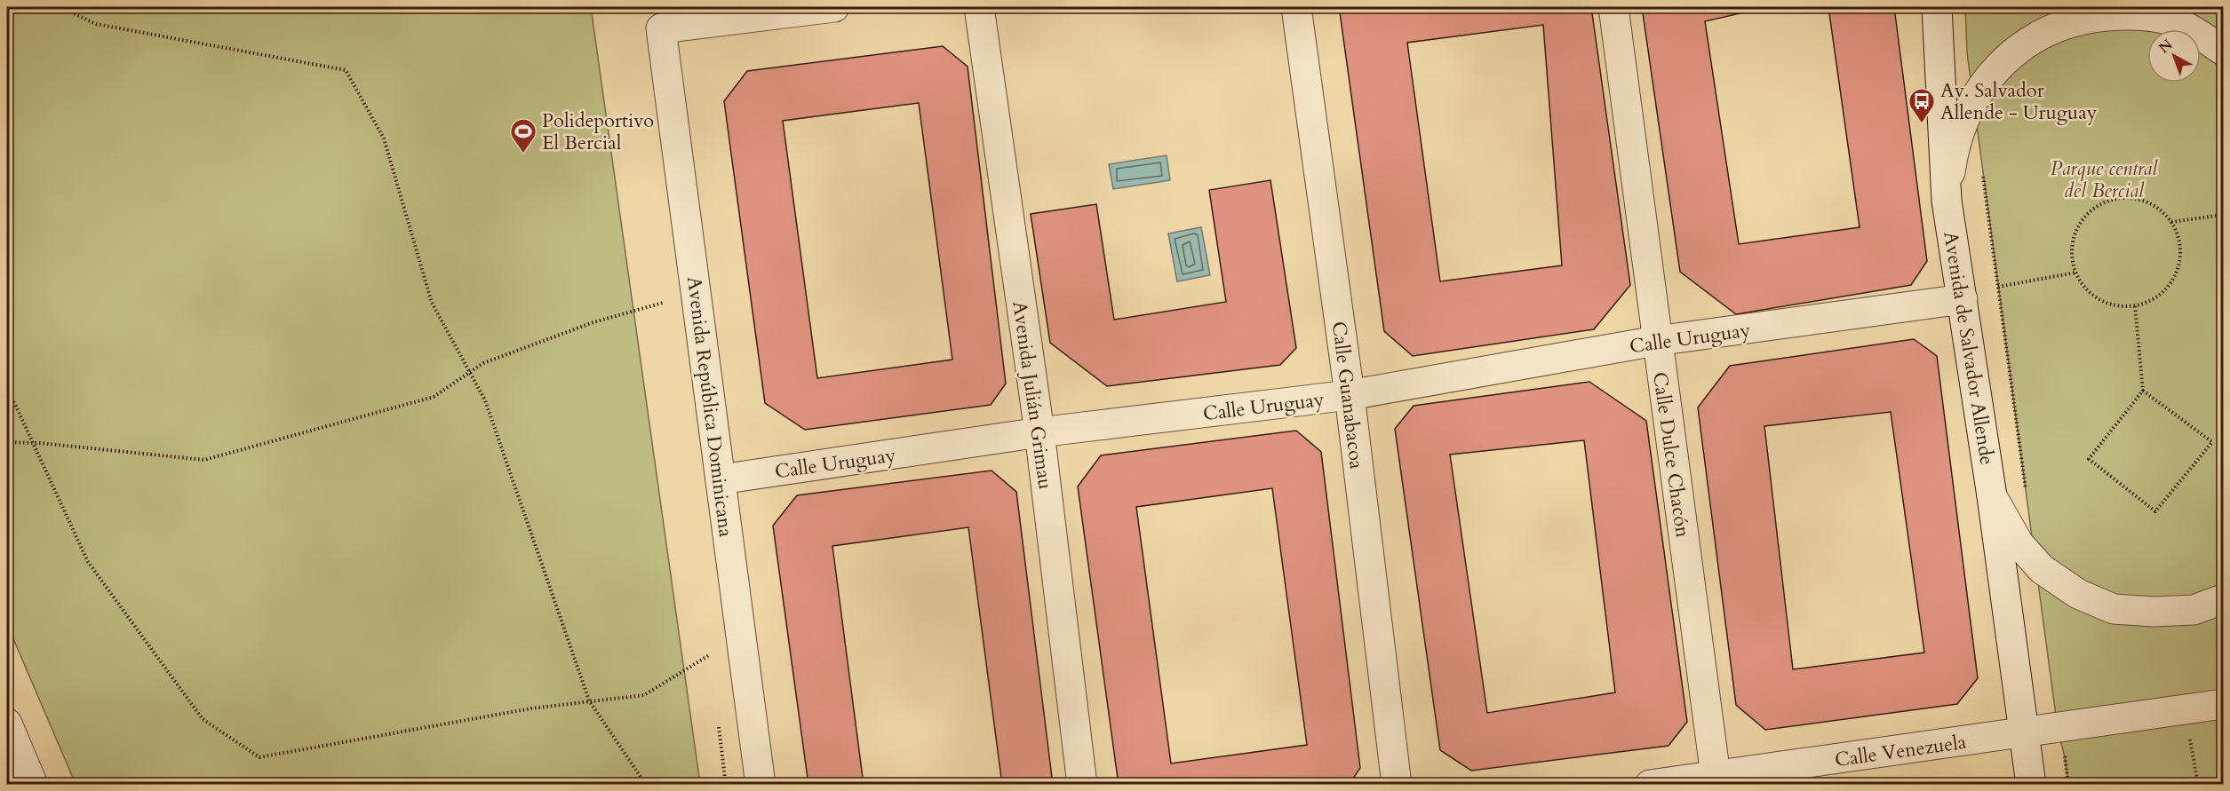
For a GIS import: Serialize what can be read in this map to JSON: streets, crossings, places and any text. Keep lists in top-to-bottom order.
{
  "streets": {
    "street": [
      "Calle Uruguay",
      "Avenida de Salvador Allende",
      "Avenida Julián Grimau",
      "Calle Guanabacoa",
      "Avenida República Dominicana",
      "Calle Dulce Chacón",
      "Calle Venezuela"
    ]
  },
  "crossings": [
    ["Calle Uruguay", "Avenida de Salvador Allende"],
    ["Calle Uruguay", "Avenida Julián Grimau"],
    ["Calle Uruguay", "Calle Guanabacoa"],
    ["Calle Uruguay", "Avenida República Dominicana"],
    ["Calle Uruguay", "Calle Dulce Chacón"],
    ["Avenida de Salvador Allende", "Calle Venezuela"],
    ["Calle Dulce Chacón", "Calle Venezuela"]
  ],
  "parks": ["Parque central del Bercial"],
  "places": {
    "bus stop": ["Av. Salvador Allende - Uruguay"],
    "sports": ["Polideportivo El Bercial"]
  },
  "north": "top left"
}
